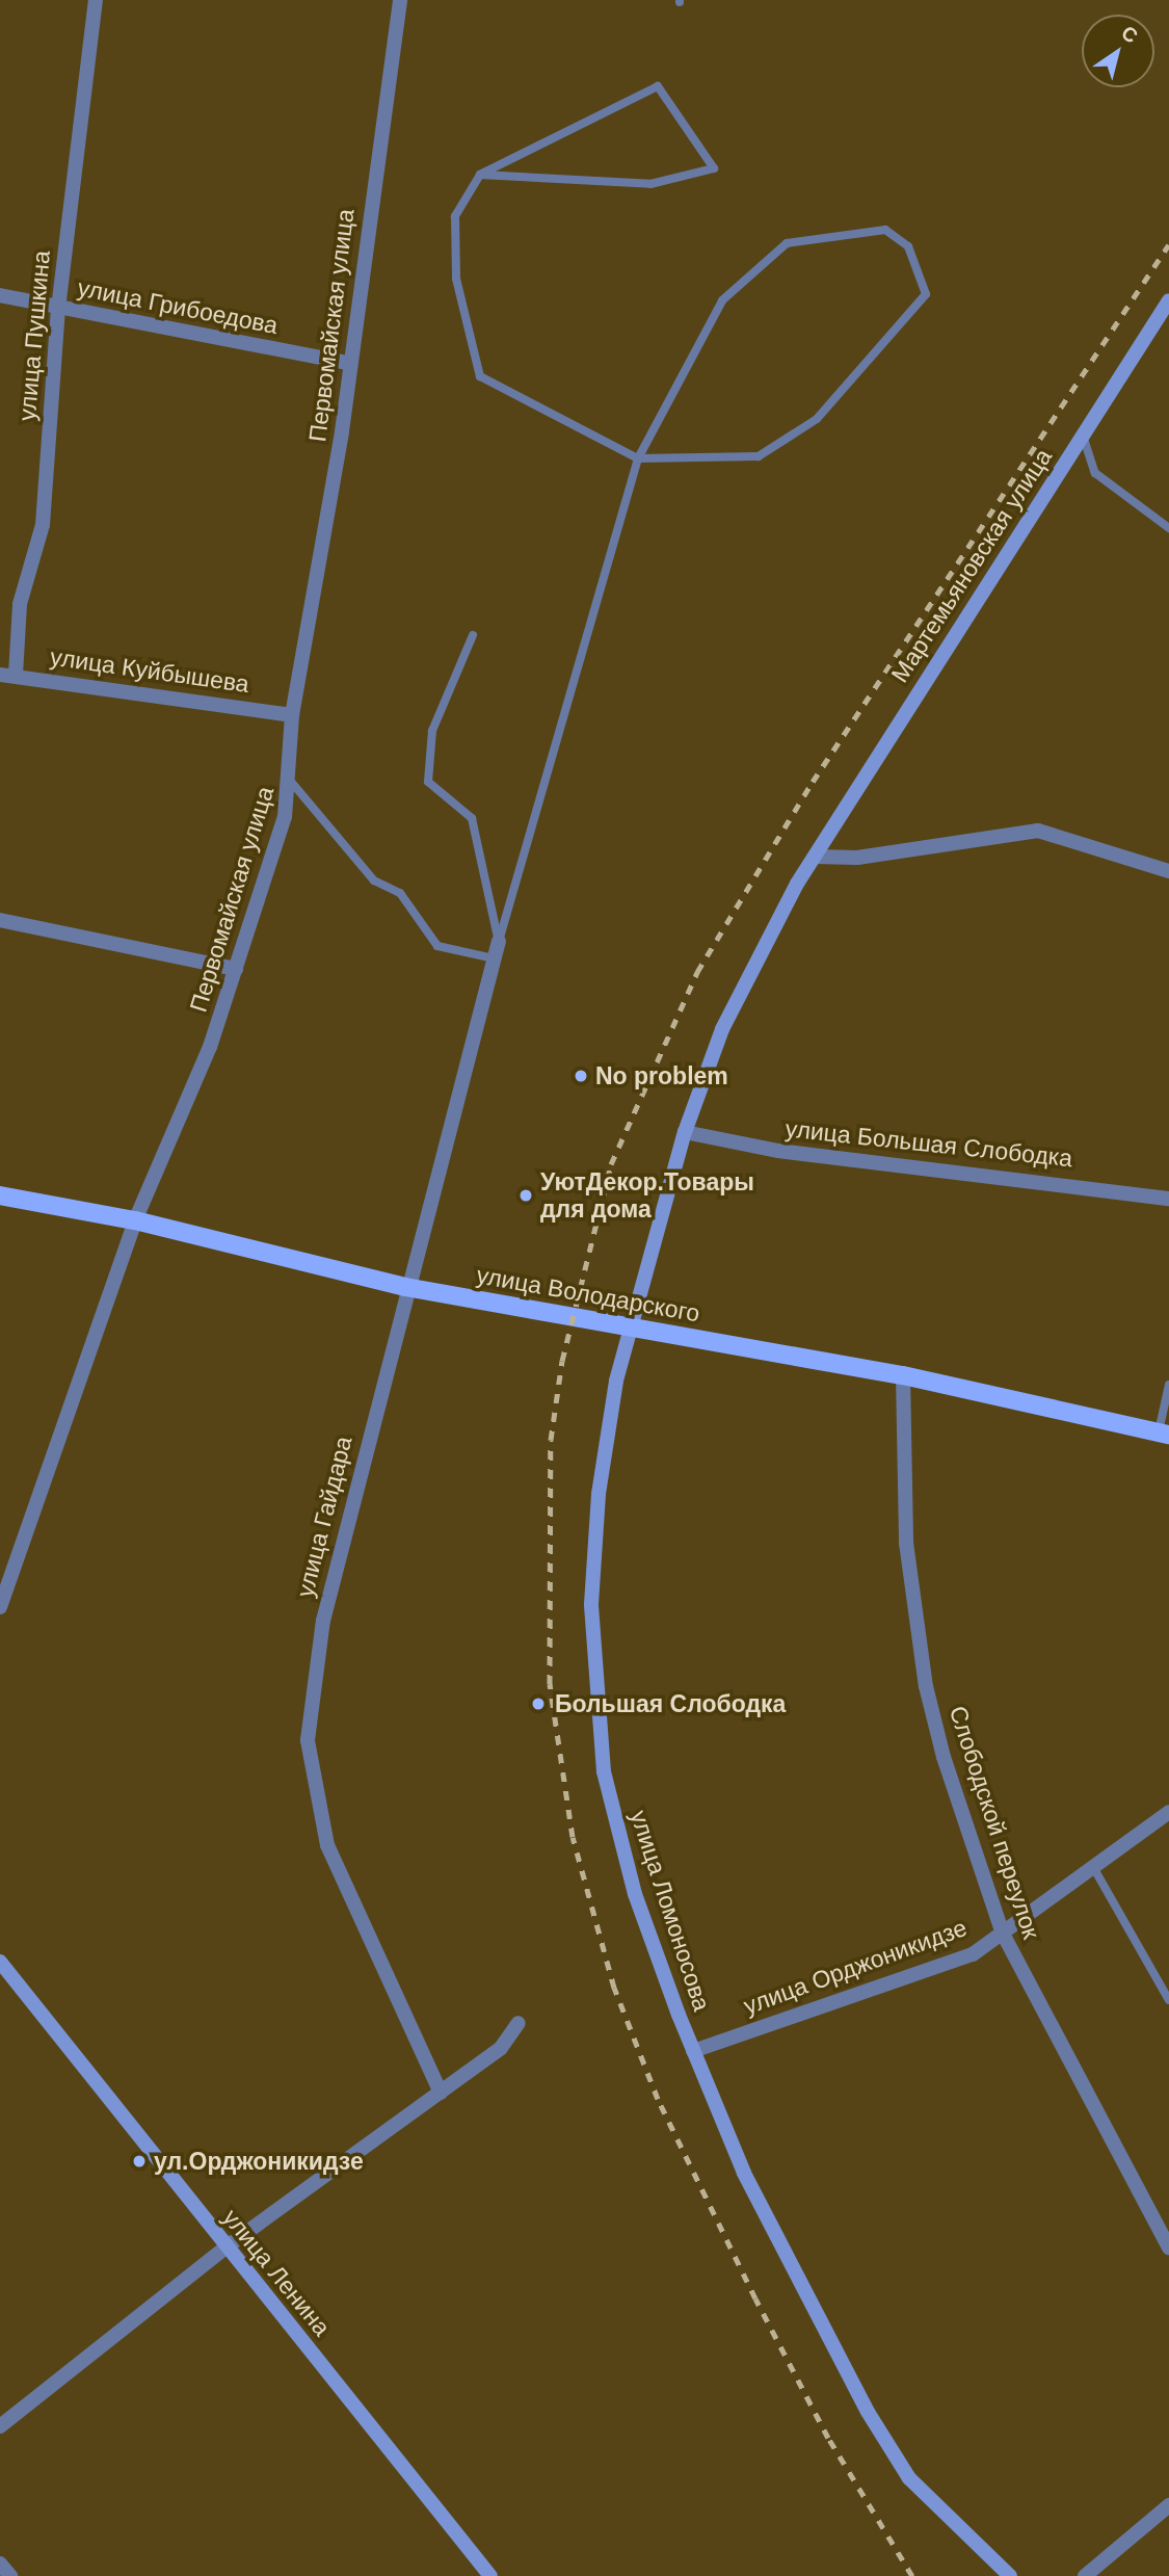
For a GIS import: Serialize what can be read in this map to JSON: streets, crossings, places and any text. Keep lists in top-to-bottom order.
{
  "streets": {
    "main road": [
      "Мартемьяновская улица",
      "улица Володарского",
      "улица Ломоносова",
      "улица Ленина"
    ],
    "street": [
      "улица Грибоедова",
      "Первомайская улица",
      "улица Пушкина",
      "улица Куйбышева",
      "улица Большая Слободка",
      "улица Гайдара",
      "Слободской переулок",
      "улица Орджоникидзе"
    ]
  },
  "crossings": [
    ["улица Грибоедова", "Первомайская улица"],
    ["улица Грибоедова", "улица Пушкина"],
    ["Первомайская улица", "улица Куйбышева"],
    ["Первомайская улица", "улица Володарского"],
    ["улица Пушкина", "улица Куйбышева"],
    ["Мартемьяновская улица", "улица Ломоносова"],
    ["улица Большая Слободка", "улица Ломоносова"],
    ["улица Володарского", "улица Гайдара"],
    ["улица Володарского", "Слободской переулок"],
    ["улица Володарского", "улица Ломоносова"],
    ["Слободской переулок", "улица Орджоникидзе"],
    ["улица Ломоносова", "улица Орджоникидзе"]
  ],
  "places": [
    "No problem",
    "УютДекор.Товары для дома",
    "Большая Слободка",
    "ул.Орджоникидзе"
  ],
  "north": "top right"
}
